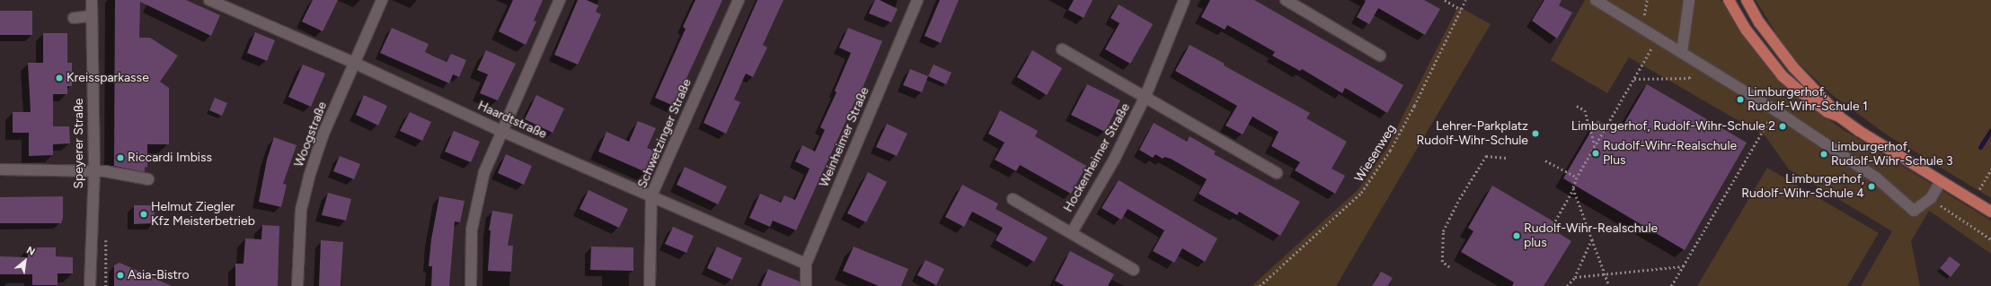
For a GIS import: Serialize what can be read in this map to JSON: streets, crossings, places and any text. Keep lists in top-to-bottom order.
{
  "streets": {
    "street": [
      "Haardtstraße",
      "Schwetzinger Straße",
      "Woogstraße",
      "Weinheimer Straße",
      "Speyerer Straße",
      "Hockenheimer Straße"
    ],
    "path": ["Wiesenweg"]
  },
  "crossings": [
    ["Haardtstraße", "Schwetzinger Straße"],
    ["Haardtstraße", "Woogstraße"],
    ["Haardtstraße", "Weinheimer Straße"]
  ],
  "places": [
    "Kreissparkasse",
    "Limburgerhof, Rudolf-Wihr-Schule 1",
    "Limburgerhof, Rudolf-Wihr-Schule 2",
    "Lehrer-Parkplatz Rudolf-Wihr-Schule",
    "Rudolf-Wihr-Realschule Plus",
    "Limburgerhof, Rudolf-Wihr-Schule 3",
    "Riccardi Imbiss",
    "Limburgerhof, Rudolf-Wihr-Schule 4",
    "Helmut Ziegler Kfz Meisterbetrieb",
    "Rudolf-Wihr-Realschule plus",
    "Asia-Bistro"
  ],
  "north": "top right"
}
